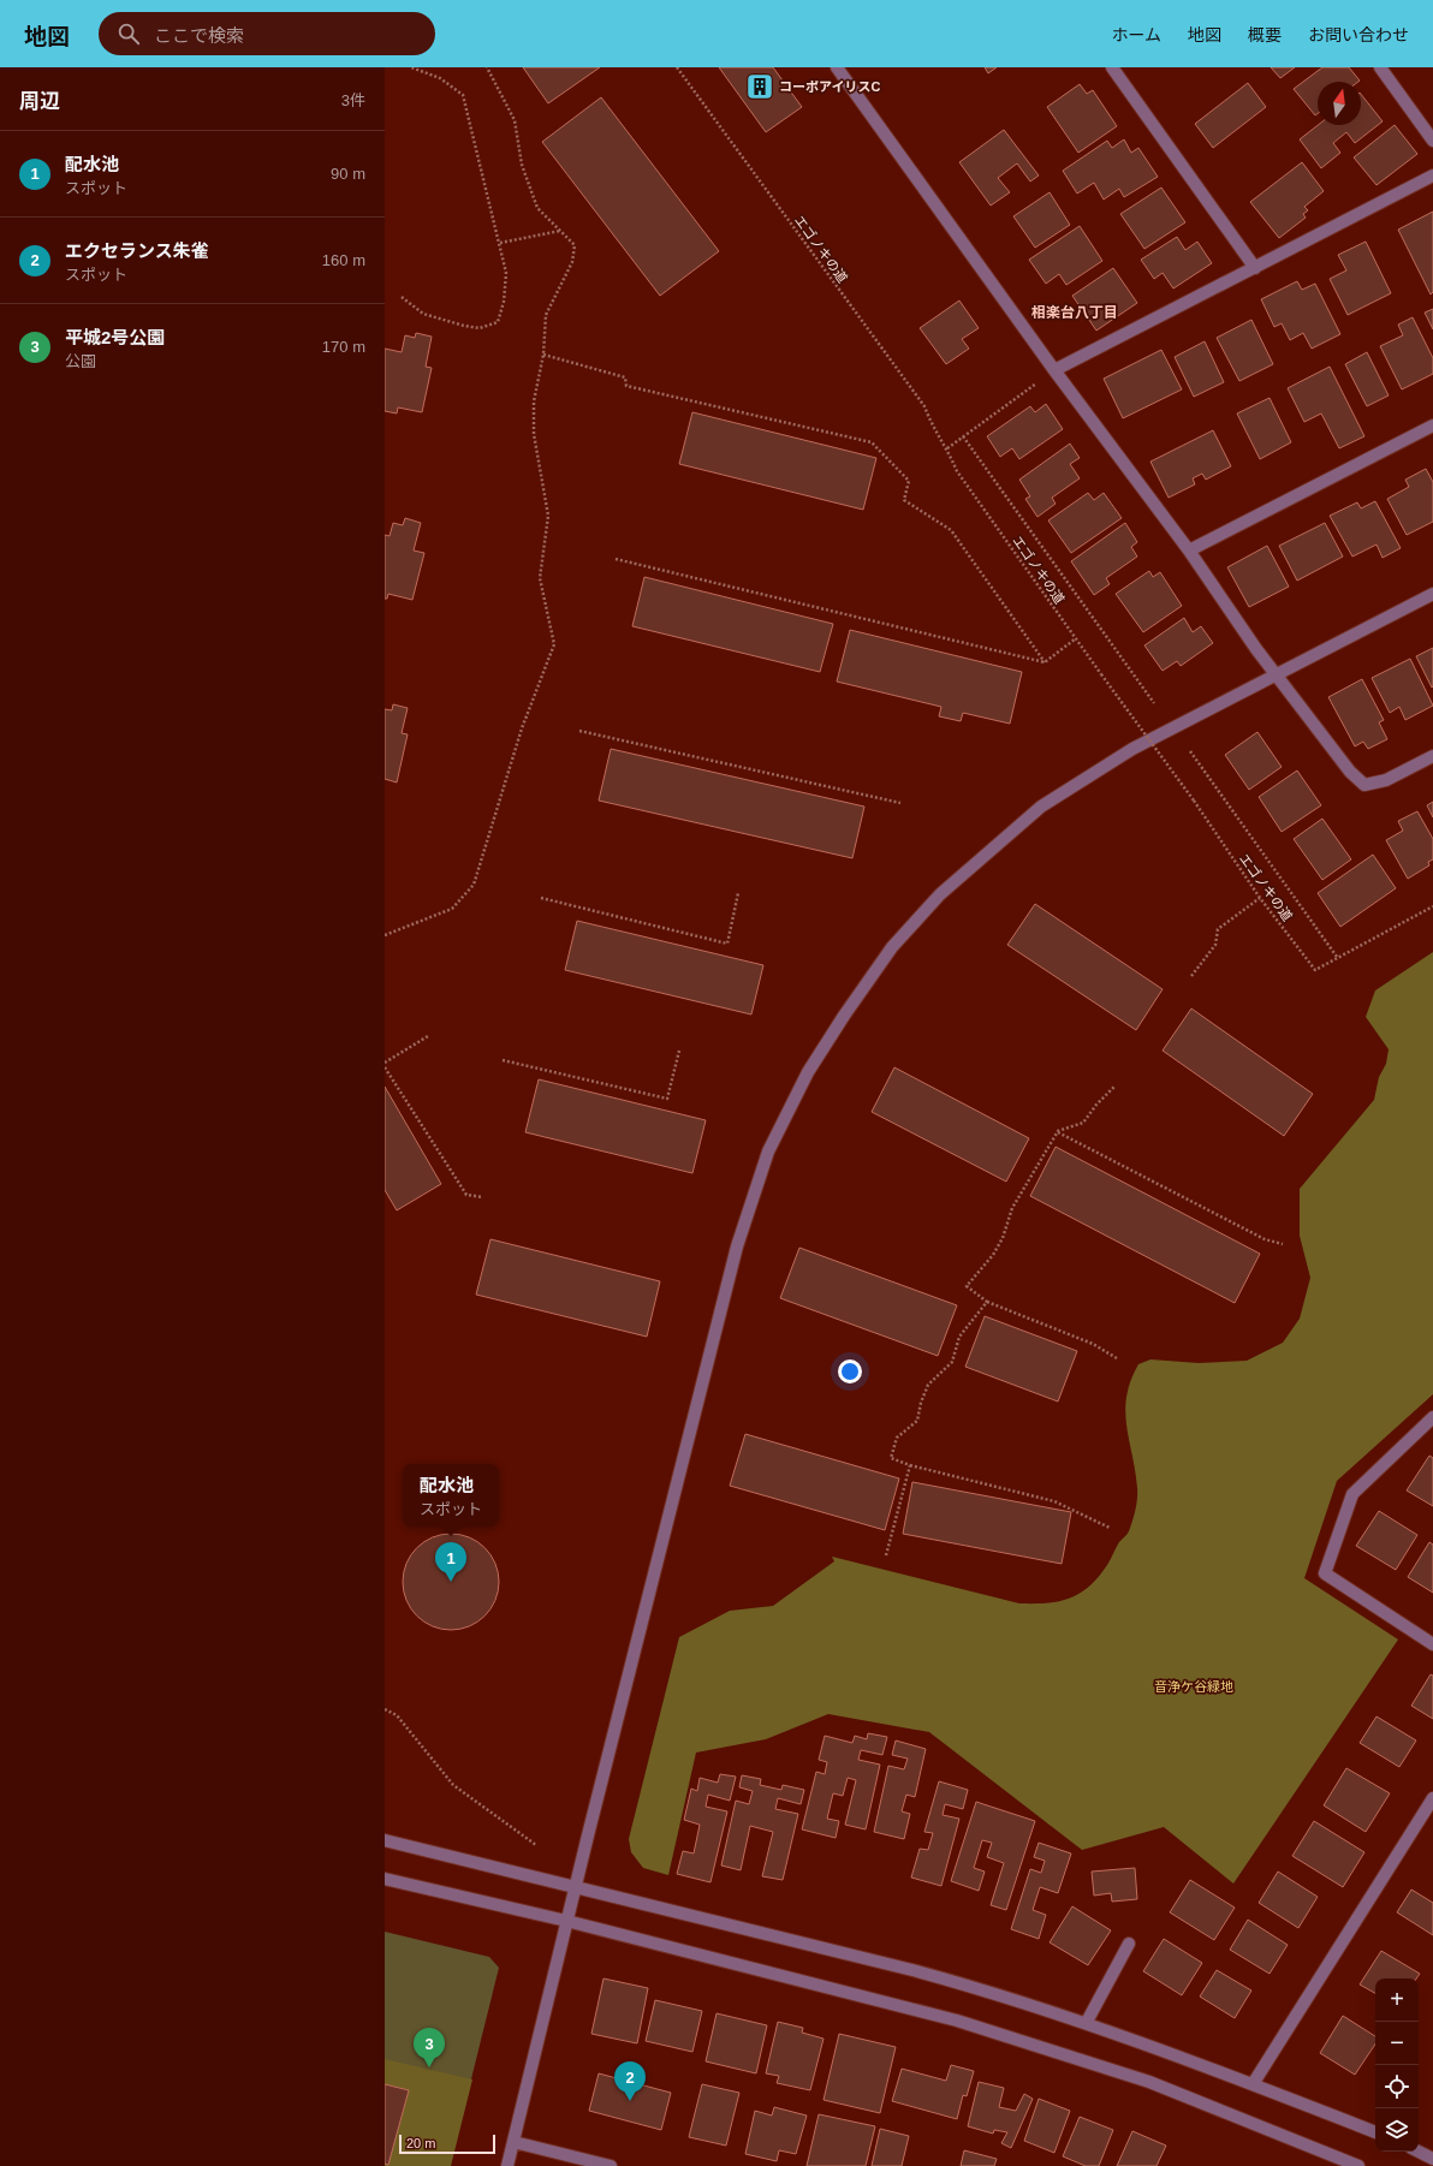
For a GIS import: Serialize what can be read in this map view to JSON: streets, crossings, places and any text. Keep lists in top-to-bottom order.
{
  "streets": {
    "path": ["エゴノキの道"]
  },
  "districts": ["相楽台八丁目"],
  "parks": ["音浄ケ谷緑地"],
  "places": {
    "building": ["コーポアイリスC"]
  },
  "scale_bar": "20 m",
  "north": "top",
  "page": {
    "header": "地図",
    "search": "ここで検索",
    "nav": [
      "ホーム",
      "地図",
      "概要",
      "お問い合わせ"
    ],
    "heading": ["周辺", "3件"],
    "list": [
      {
        "mark": "1",
        "name": "配水池",
        "note": "スポット",
        "value": "90 m"
      },
      {
        "mark": "2",
        "name": "エクセランス朱雀",
        "note": "スポット",
        "value": "160 m"
      },
      {
        "mark": "3",
        "name": "平城2号公園",
        "note": "公園",
        "value": "170 m"
      }
    ],
    "popup": ["配水池", "スポット"],
    "pins": ["1", "3", "2"],
    "map_buttons": ["+", "−"],
    "scale": "20 m"
  }
}
